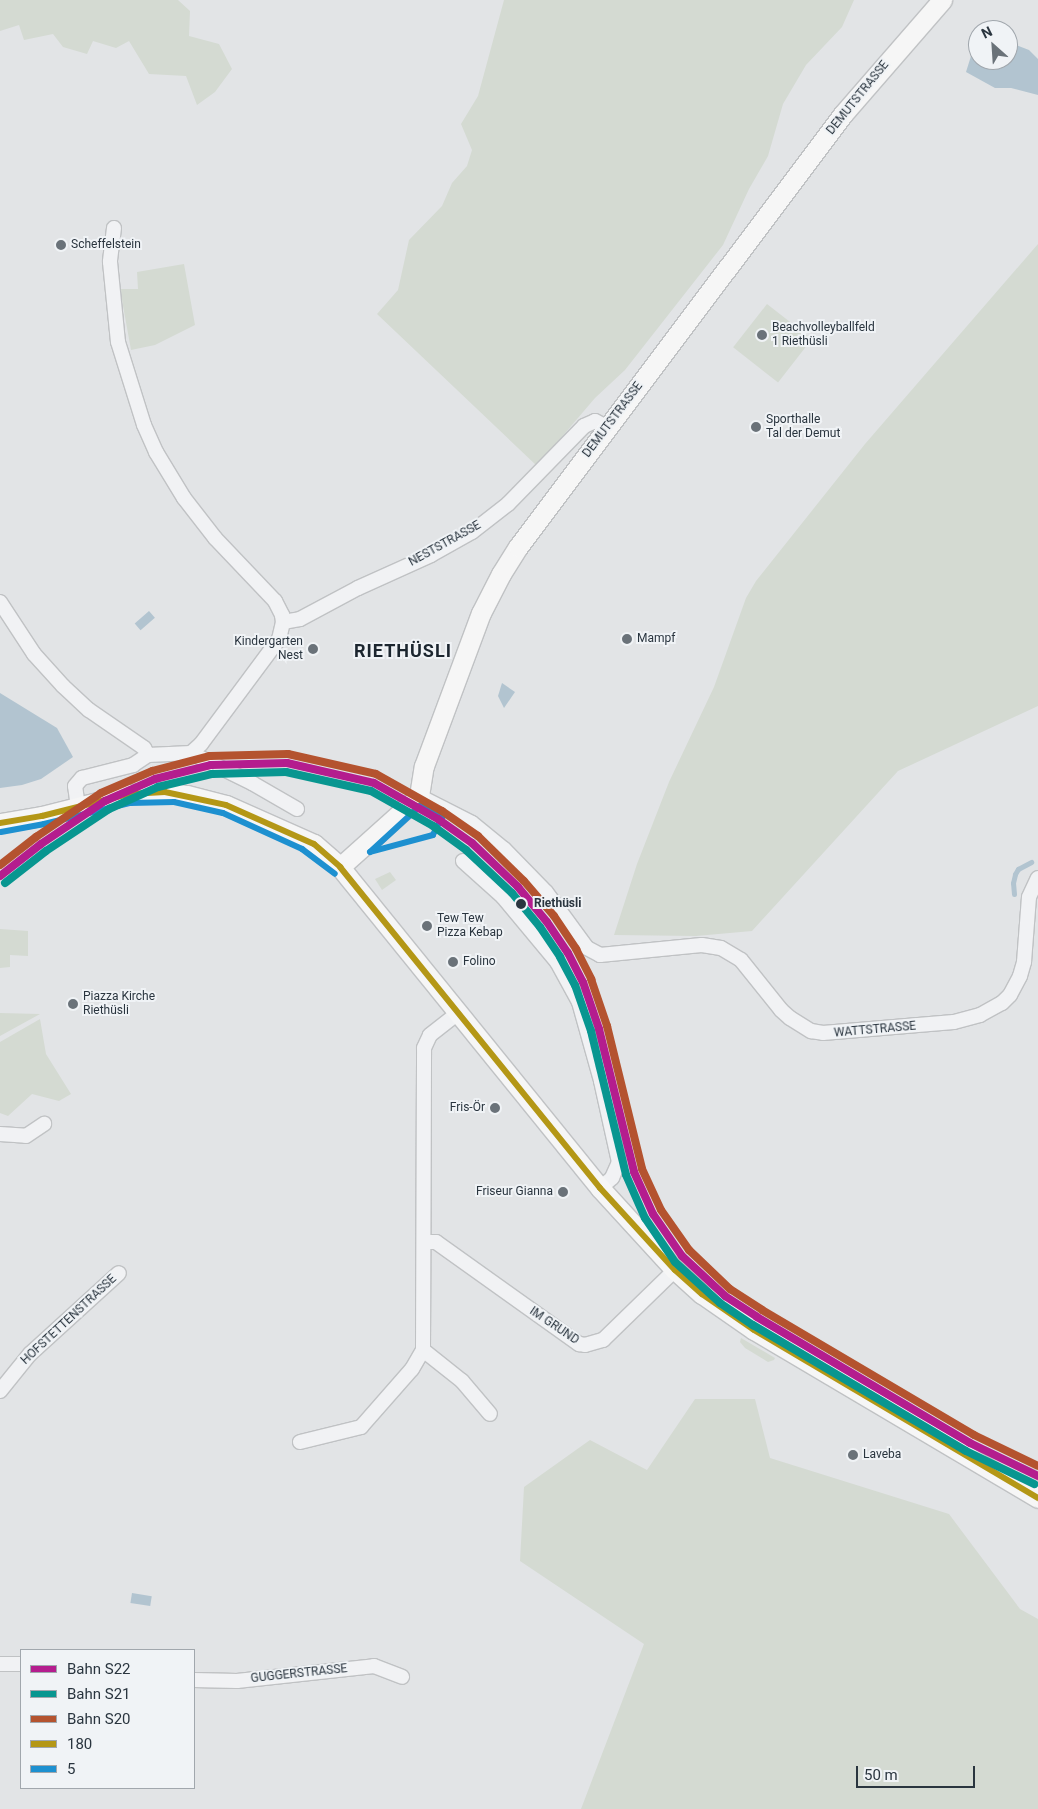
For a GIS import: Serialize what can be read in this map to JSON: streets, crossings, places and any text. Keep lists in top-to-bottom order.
{
  "streets": {
    "main road": ["DEMUTSTRASSE"],
    "street": [
      "NESTSTRASSE",
      "WATTSTRASSE",
      "HOFSTETTENSTRASSE",
      "IM GRUND",
      "GUGGERSTRASSE"
    ]
  },
  "crossings": [
    ["DEMUTSTRASSE", "NESTSTRASSE"],
    ["DEMUTSTRASSE", "WATTSTRASSE"]
  ],
  "districts": ["RIETHÜSLI"],
  "places": [
    "Scheffelstein",
    "Beachvolleyballfeld 1 Riethüsli",
    "Sporthalle Tal der Demut",
    "Mampf",
    "Kindergarten Nest",
    "Riethüsli",
    "Tew Tew Pizza Kebap",
    "Folino",
    "Piazza Kirche Riethüsli",
    "Fris-Ör",
    "Friseur Gianna",
    "Laveba"
  ],
  "lines": [
    "rail line S20",
    "rail line S22",
    "rail line S21",
    "transit line 180",
    "transit line 5"
  ],
  "legend": [
    "Bahn S22",
    "Bahn S21",
    "Bahn S20",
    "180",
    "5"
  ],
  "scale_bar": "50 m",
  "north": "top left"
}
